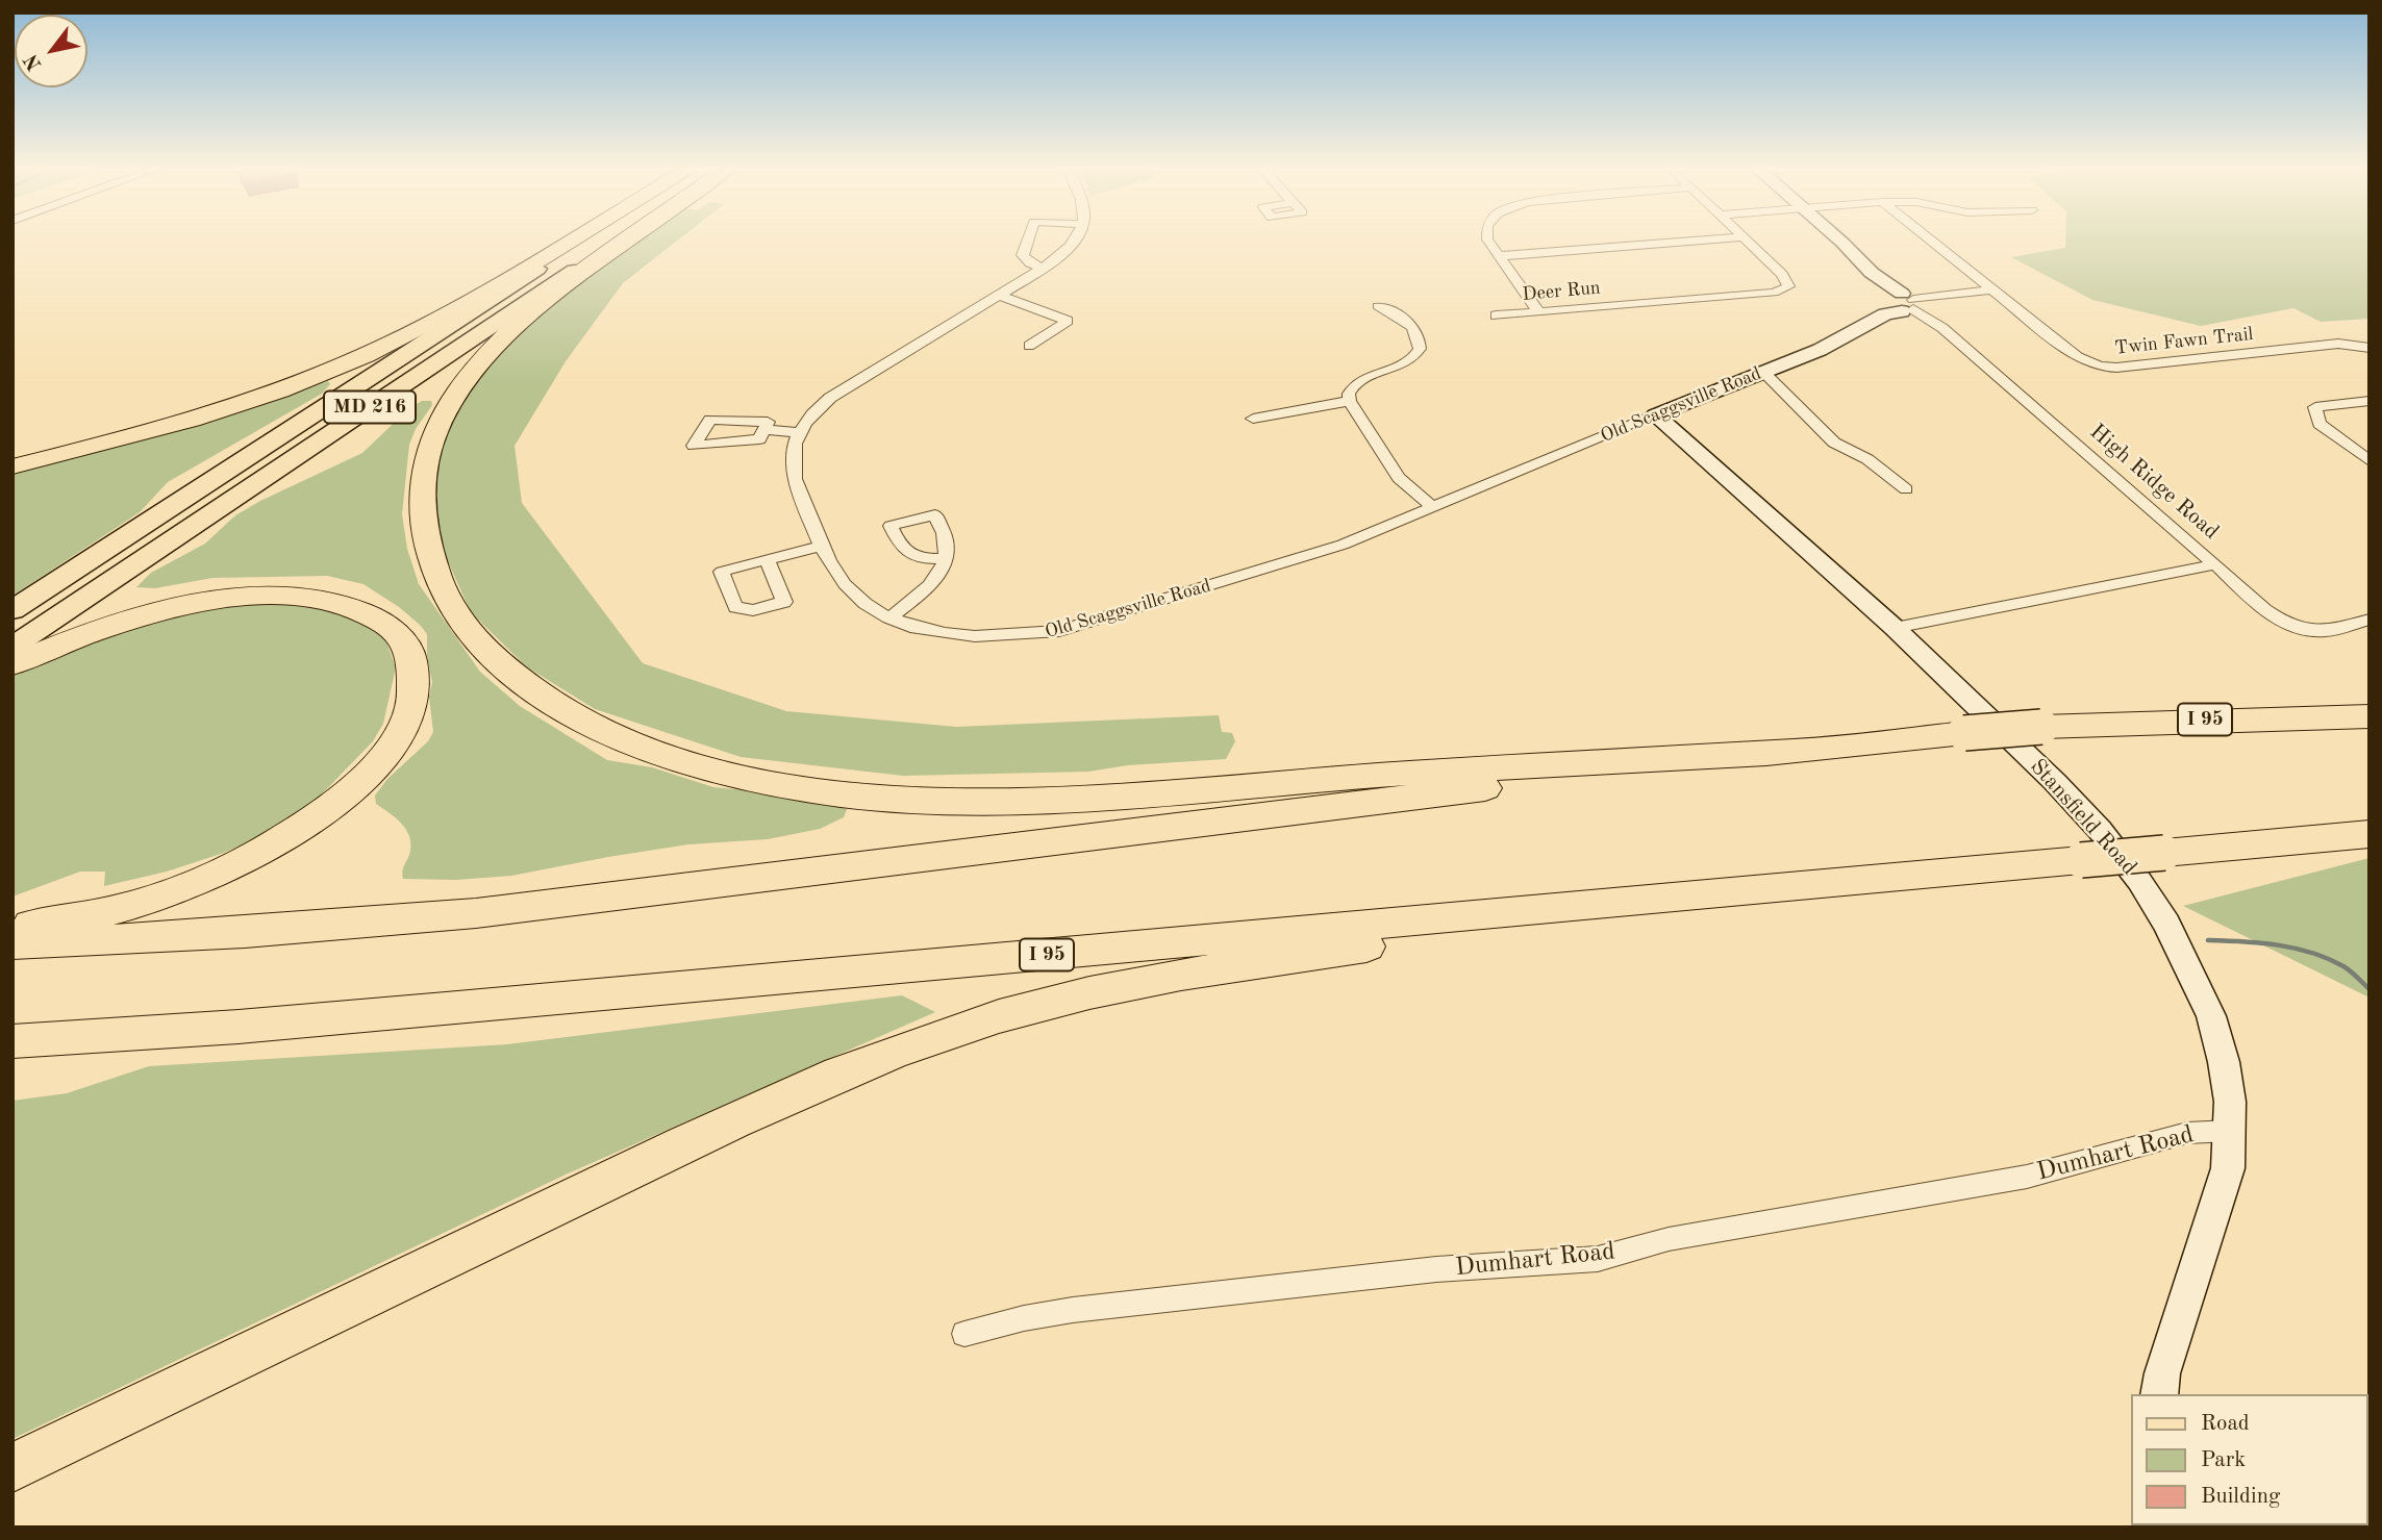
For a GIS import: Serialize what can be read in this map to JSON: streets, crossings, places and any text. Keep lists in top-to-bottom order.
{
  "streets": {
    "highway": ["I 95"],
    "main road": ["MD 216"],
    "street": [
      "Deer Run",
      "Twin Fawn Trail",
      "Old Scaggsville Road",
      "High Ridge Road",
      "Stansfield Road",
      "Dumhart Road"
    ]
  },
  "crossings": [
    ["Old Scaggsville Road", "High Ridge Road"],
    ["Old Scaggsville Road", "Stansfield Road"],
    ["High Ridge Road", "Stansfield Road"],
    ["Stansfield Road", "Dumhart Road"]
  ],
  "legend": ["Road", "Park", "Building"],
  "north": "bottom left"
}
